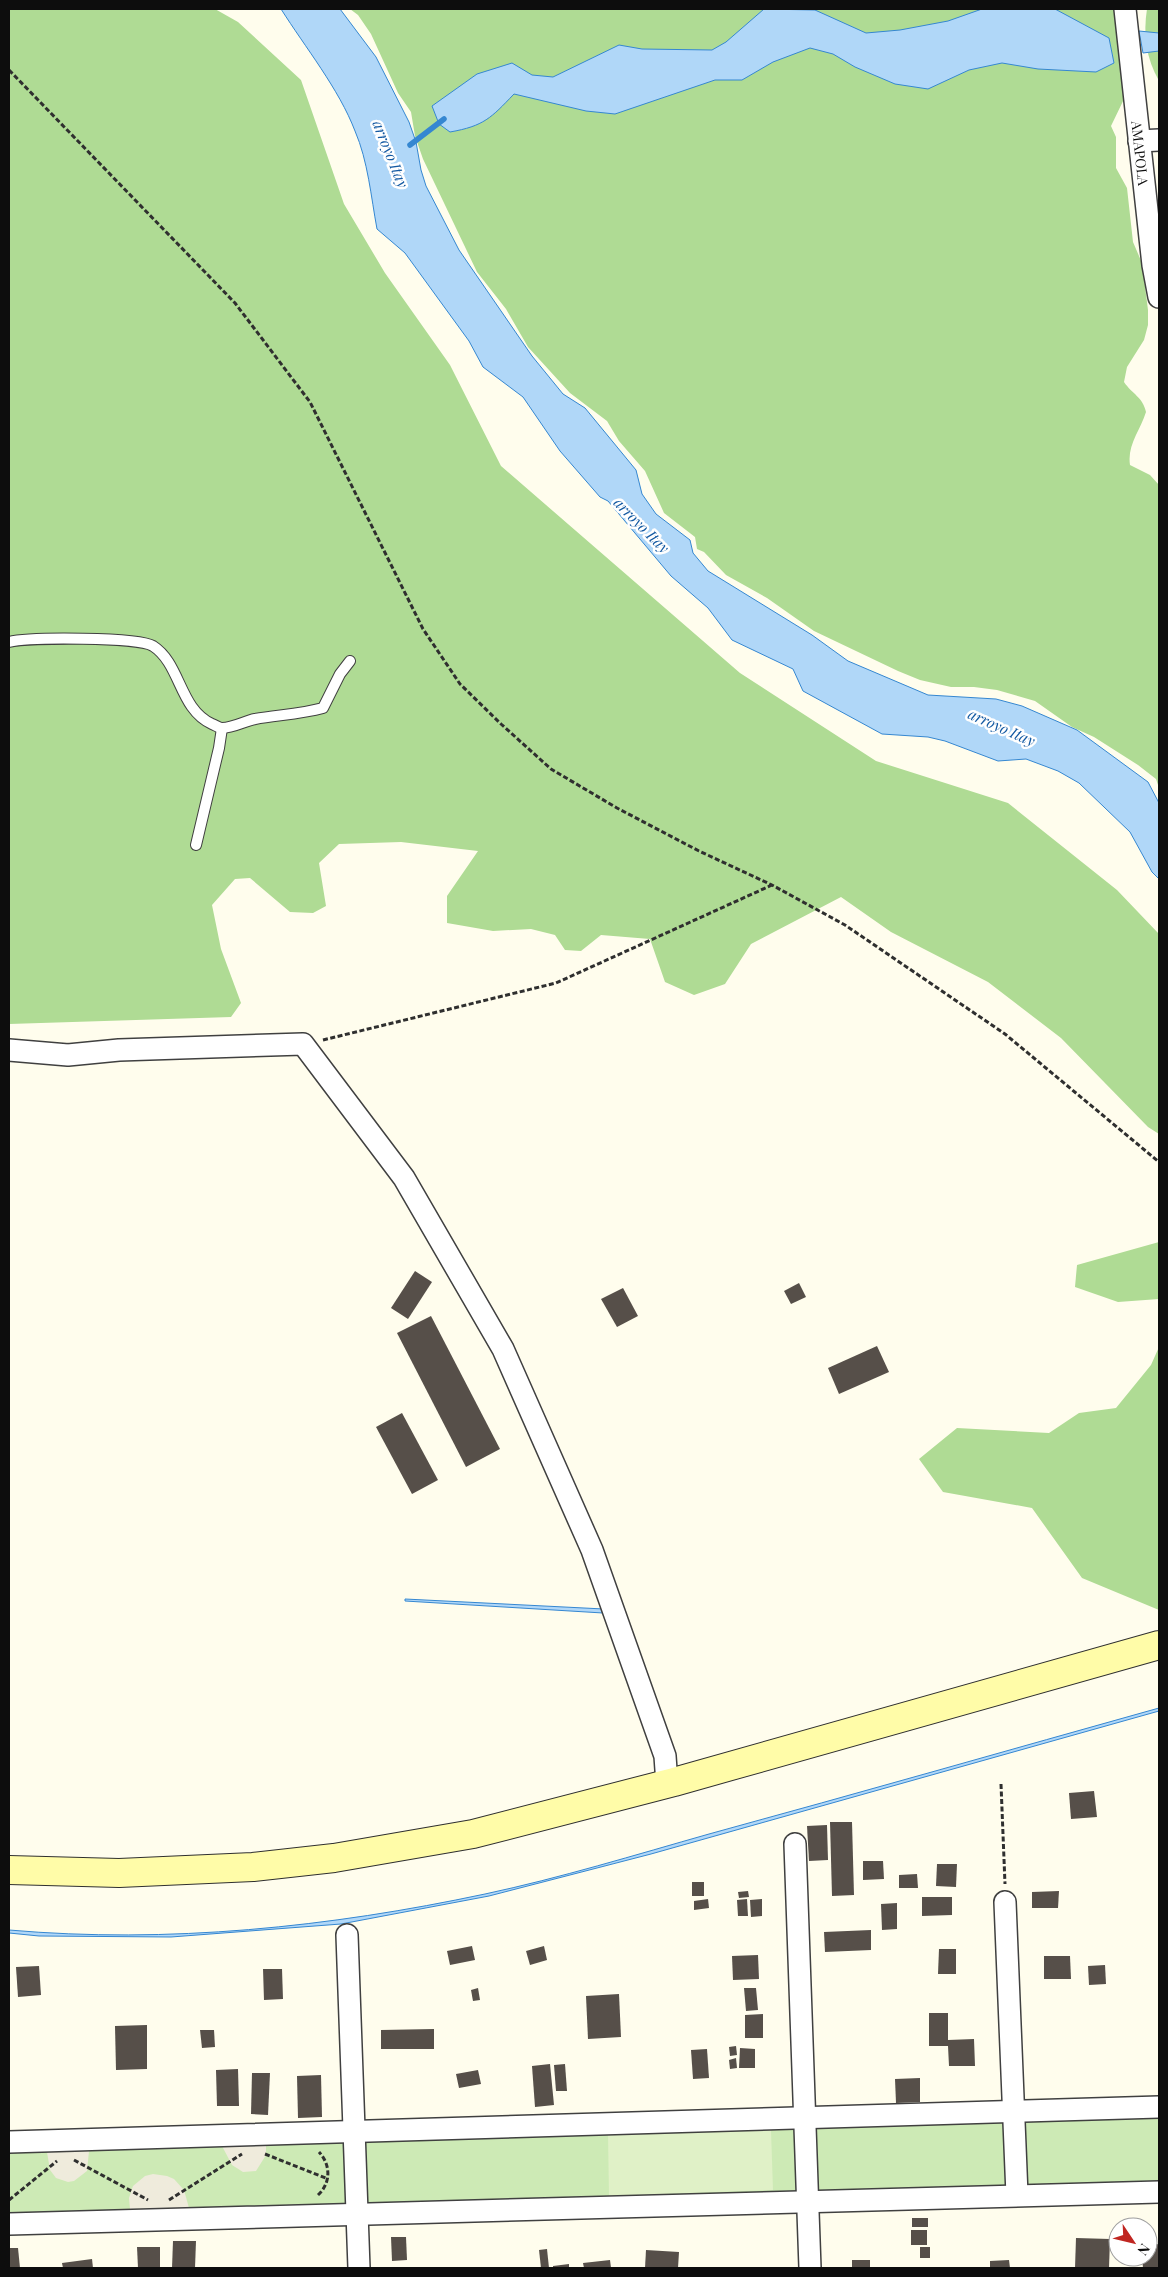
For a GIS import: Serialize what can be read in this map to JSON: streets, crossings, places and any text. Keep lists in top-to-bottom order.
{
  "streets": {
    "street": ["AMAPOLA"]
  },
  "water": ["arroyo Itay"],
  "north": "bottom right"
}
